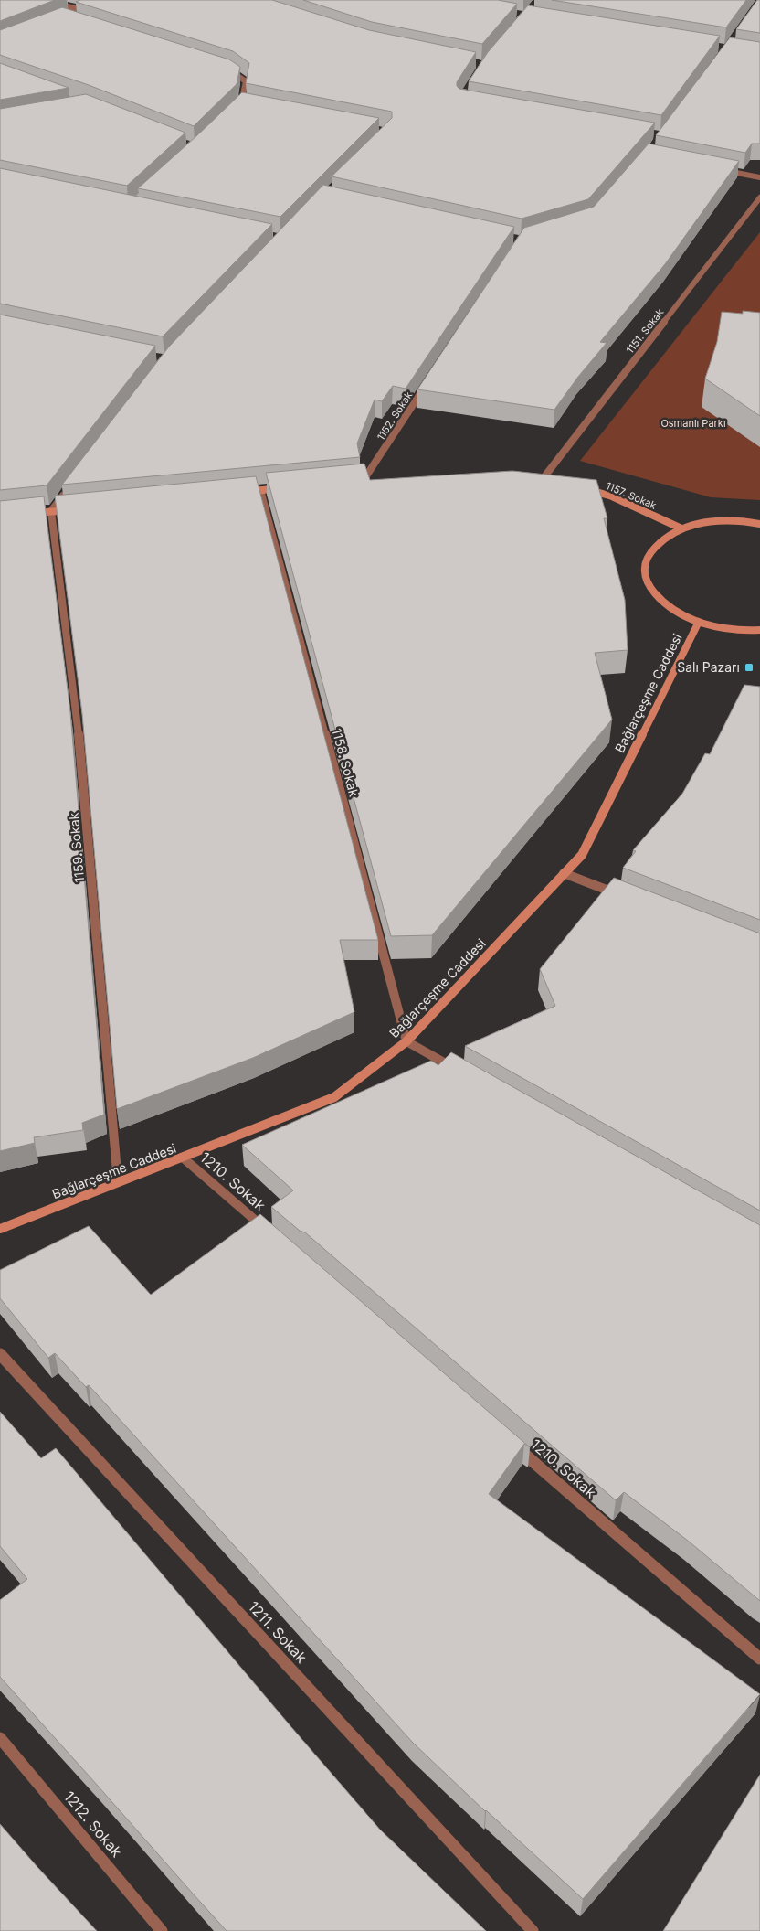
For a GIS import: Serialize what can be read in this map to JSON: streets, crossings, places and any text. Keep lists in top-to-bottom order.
{
  "streets": {
    "street": [
      "1151. Sokak",
      "1152. Sokak",
      "1157. Sokak",
      "Bağlarçeşme Caddesi",
      "1158. Sokak",
      "1159. Sokak",
      "1210. Sokak",
      "1211. Sokak",
      "1212. Sokak"
    ]
  },
  "crossings": [
    ["Bağlarçeşme Caddesi", "1158. Sokak"],
    ["Bağlarçeşme Caddesi", "1159. Sokak"],
    ["Bağlarçeşme Caddesi", "1210. Sokak"]
  ],
  "parks": ["Osmanlı Parkı"],
  "places": {
    "transit": ["Salı Pazarı"]
  }
}
